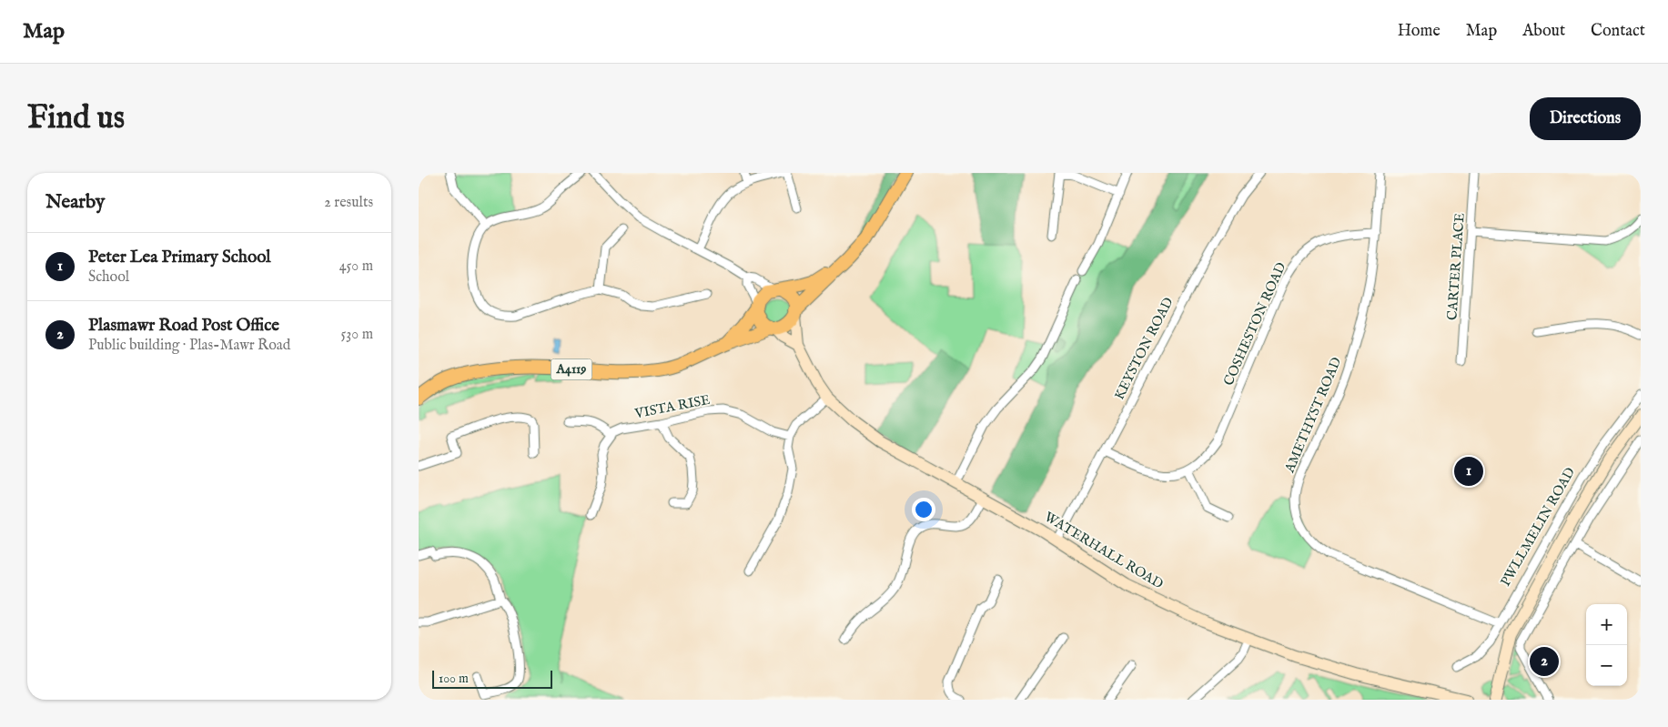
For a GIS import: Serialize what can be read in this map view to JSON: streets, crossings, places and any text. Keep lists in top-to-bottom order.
{
  "streets": {
    "main road": ["A4119"],
    "street": [
      "CARTER PLACE",
      "COSHESTON ROAD",
      "KEYSTON ROAD",
      "VISTA RISE",
      "AMETHYST ROAD",
      "PWLLMELIN ROAD",
      "WATERHALL ROAD"
    ]
  },
  "crossings": [
    ["COSHESTON ROAD", "KEYSTON ROAD"],
    ["COSHESTON ROAD", "AMETHYST ROAD"],
    ["KEYSTON ROAD", "WATERHALL ROAD"],
    ["A4119", "WATERHALL ROAD"],
    ["AMETHYST ROAD", "PWLLMELIN ROAD"]
  ],
  "scale_bar": "100 m",
  "page": {
    "header": "Map",
    "nav": [
      "Home",
      "Map",
      "About",
      "Contact"
    ],
    "buttons": "Directions",
    "title": "Find us",
    "heading": ["Nearby", "2 results"],
    "list": [
      {
        "mark": "1",
        "name": "Peter Lea Primary School",
        "note": "School",
        "value": "450 m"
      },
      {
        "mark": "2",
        "name": "Plasmawr Road Post Office",
        "note": "Public building · Plas-Mawr Road",
        "value": "530 m"
      }
    ],
    "pins": ["1", "2"],
    "map_buttons": ["+", "−"],
    "scale": "100 m"
  }
}
